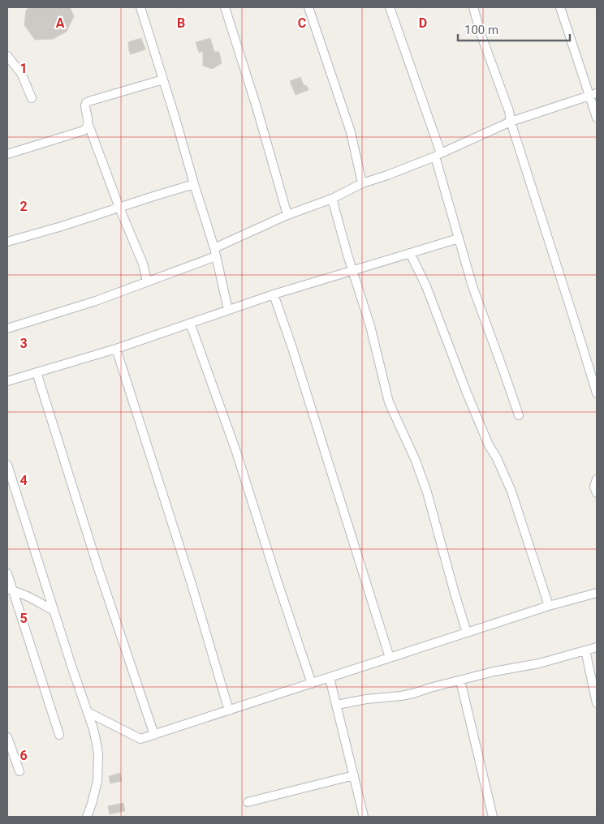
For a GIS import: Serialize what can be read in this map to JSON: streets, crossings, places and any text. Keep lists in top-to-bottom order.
{
  "scale_bar": "100 m",
  "grid": {
    "columns": [
      "A",
      "B",
      "C",
      "D"
    ],
    "rows": [
      "1",
      "2",
      "3",
      "4",
      "5",
      "6"
    ]
  }
}
